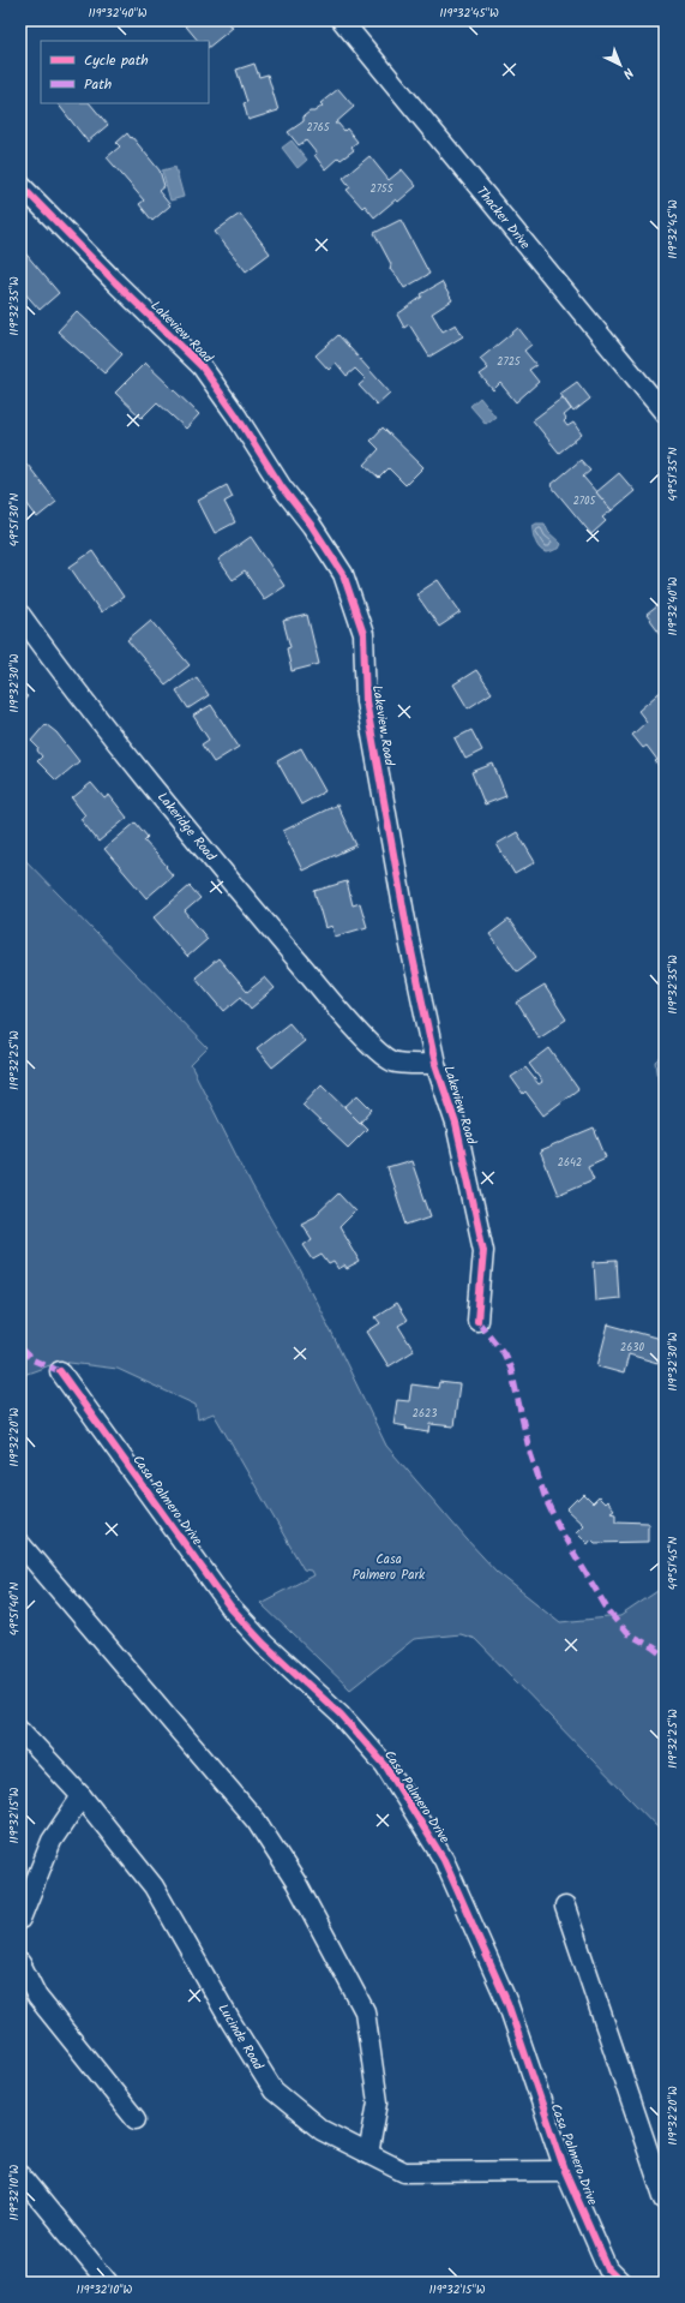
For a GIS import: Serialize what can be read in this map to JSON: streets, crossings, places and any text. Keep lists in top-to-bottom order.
{
  "streets": {
    "street": [
      "Thacker Drive",
      "Lakeview Road",
      "Lakeridge Road",
      "Casa Palmero Drive",
      "Lucinde Road"
    ]
  },
  "crossings": [
    ["Lakeview Road", "Lakeridge Road"],
    ["Casa Palmero Drive", "Lucinde Road"]
  ],
  "parks": ["Casa Palmero Park"],
  "house_numbers": [
    "2765",
    "2755",
    "2725",
    "2705",
    "2642",
    "2630",
    "2623"
  ],
  "legend": ["Cycle path", "Path"],
  "north": "bottom right",
  "coordinates": [
    "119°32'40\"W",
    "119°32'45\"W",
    "119°32'35\"W",
    "49°51'35\"N",
    "49°51'30\"N",
    "119°32'30\"W",
    "119°32'25\"W",
    "119°32'20\"W",
    "49°51'45\"N",
    "49°51'40\"N",
    "119°32'15\"W",
    "119°32'10\"W"
  ]
}
